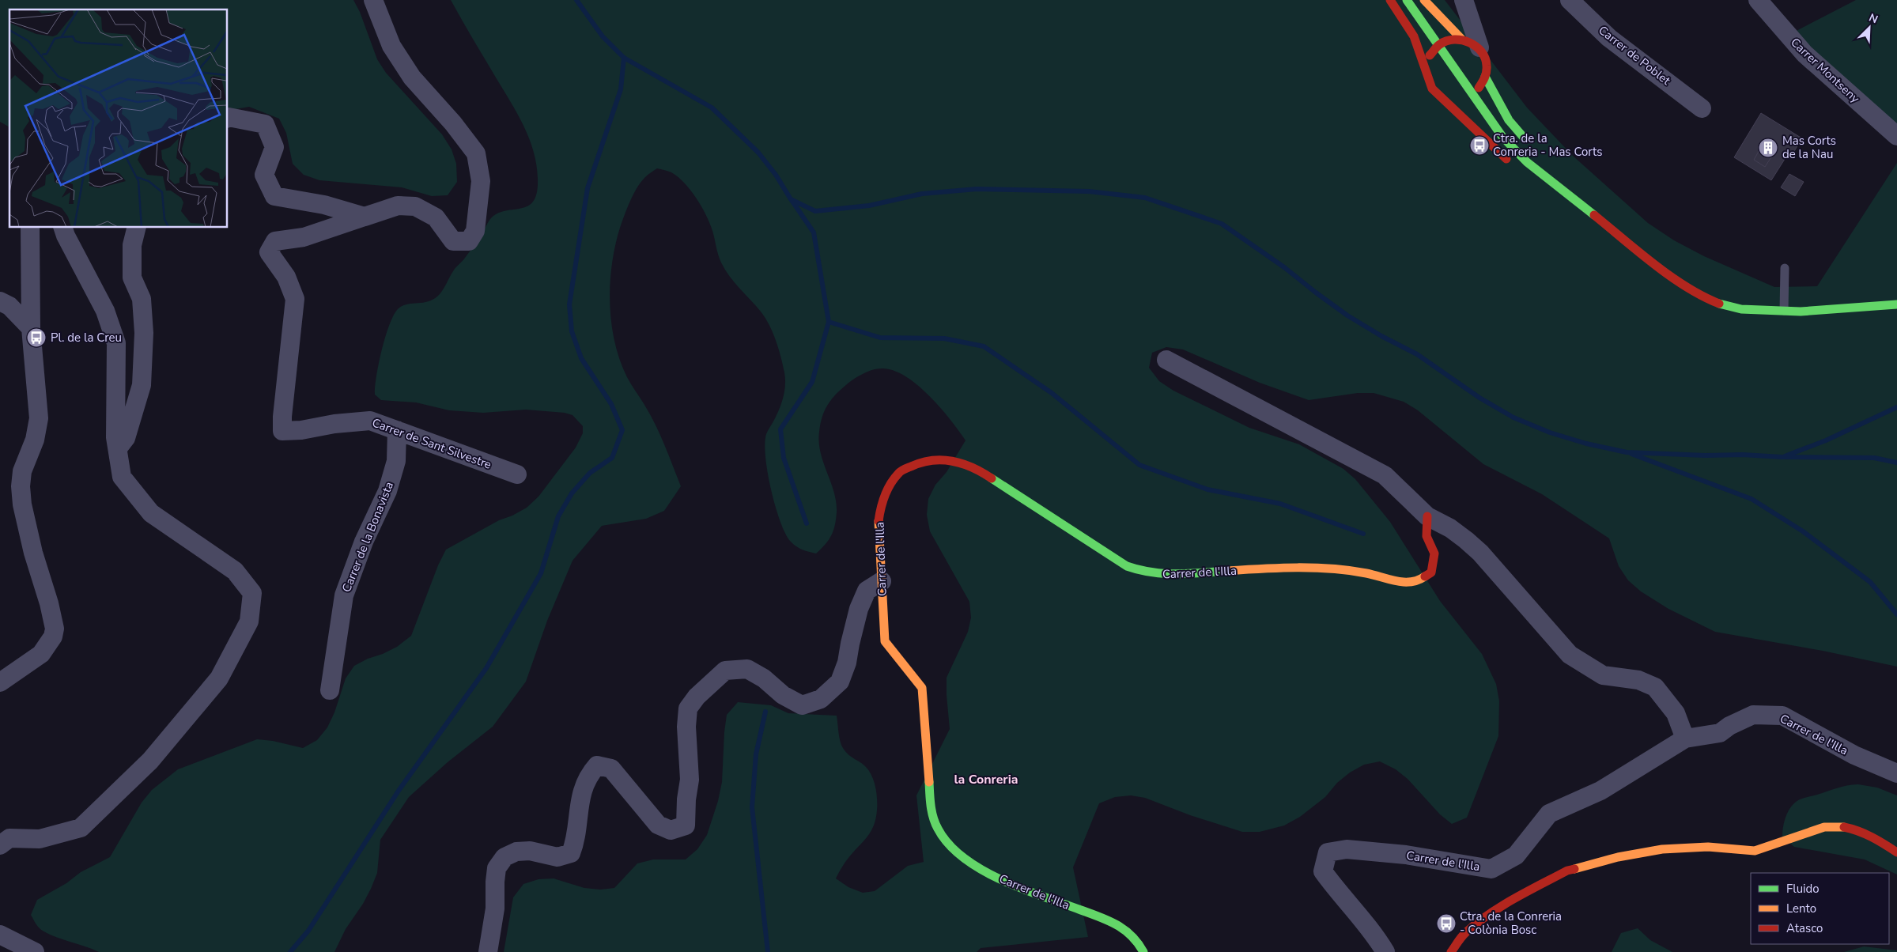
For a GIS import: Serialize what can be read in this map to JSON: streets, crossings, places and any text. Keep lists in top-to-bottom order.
{
  "streets": {
    "street": [
      "Carrer de Poblet",
      "Carrer Montseny",
      "Carrer de Sant Silvestre",
      "Carrer de la Bonavista",
      "Carrer de l'Illa"
    ]
  },
  "crossings": [
    ["Carrer de Sant Silvestre", "Carrer de la Bonavista"]
  ],
  "districts": ["la Conreria"],
  "places": {
    "bus stop": ["Ctra. de la Conreria - Mas Corts", "Pl. de la Creu", "Ctra. de la Conreria - Colònia Bosc"],
    "building": ["Mas Corts de la Nau"]
  },
  "legend": ["Fluido", "Lento", "Atasco"],
  "north": "top right"
}
